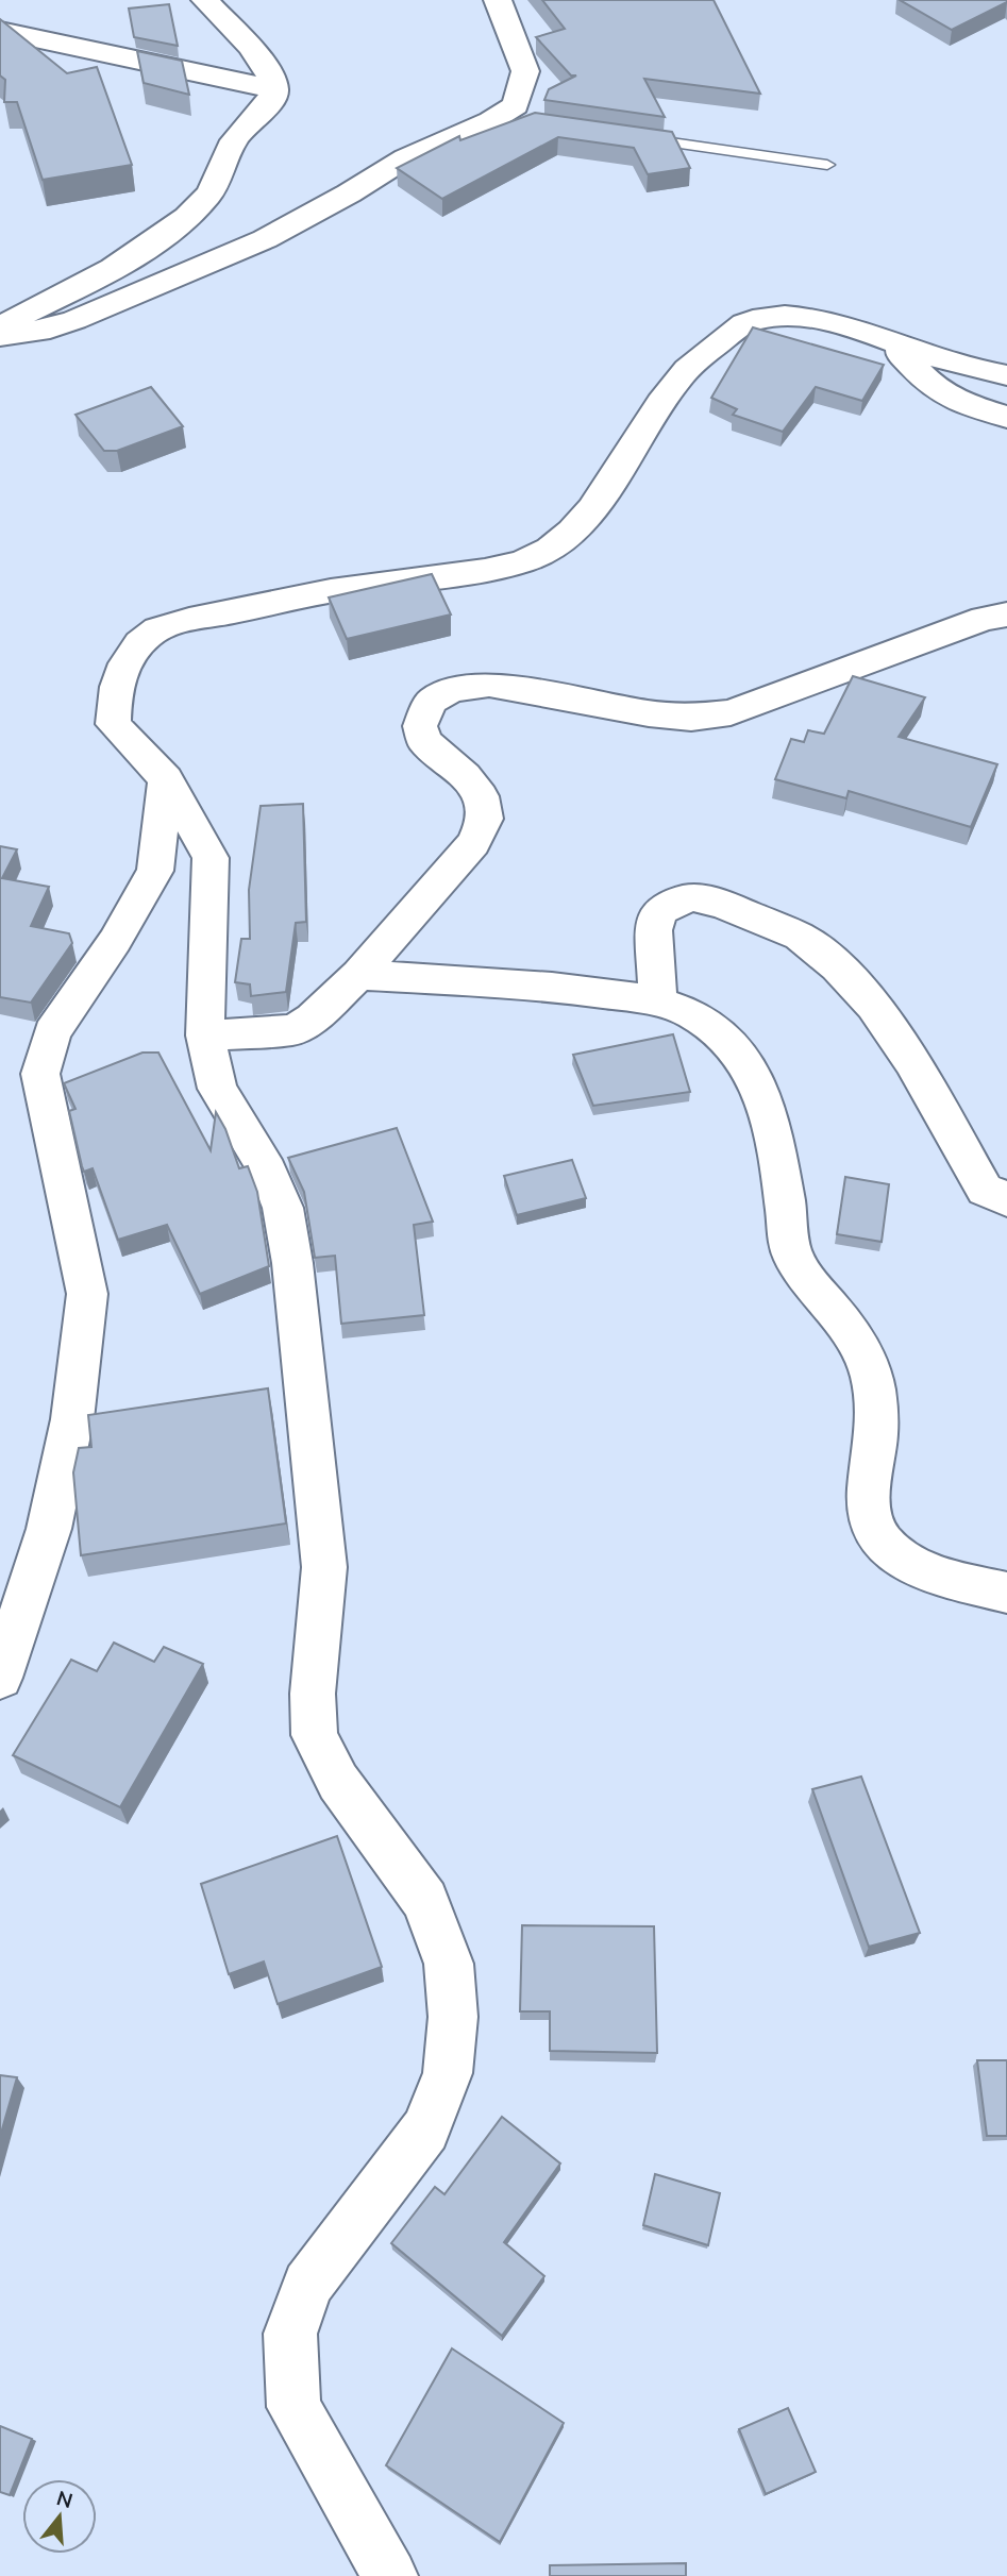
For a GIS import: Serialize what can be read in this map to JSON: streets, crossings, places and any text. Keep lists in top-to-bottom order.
{
  "north": "top"
}
